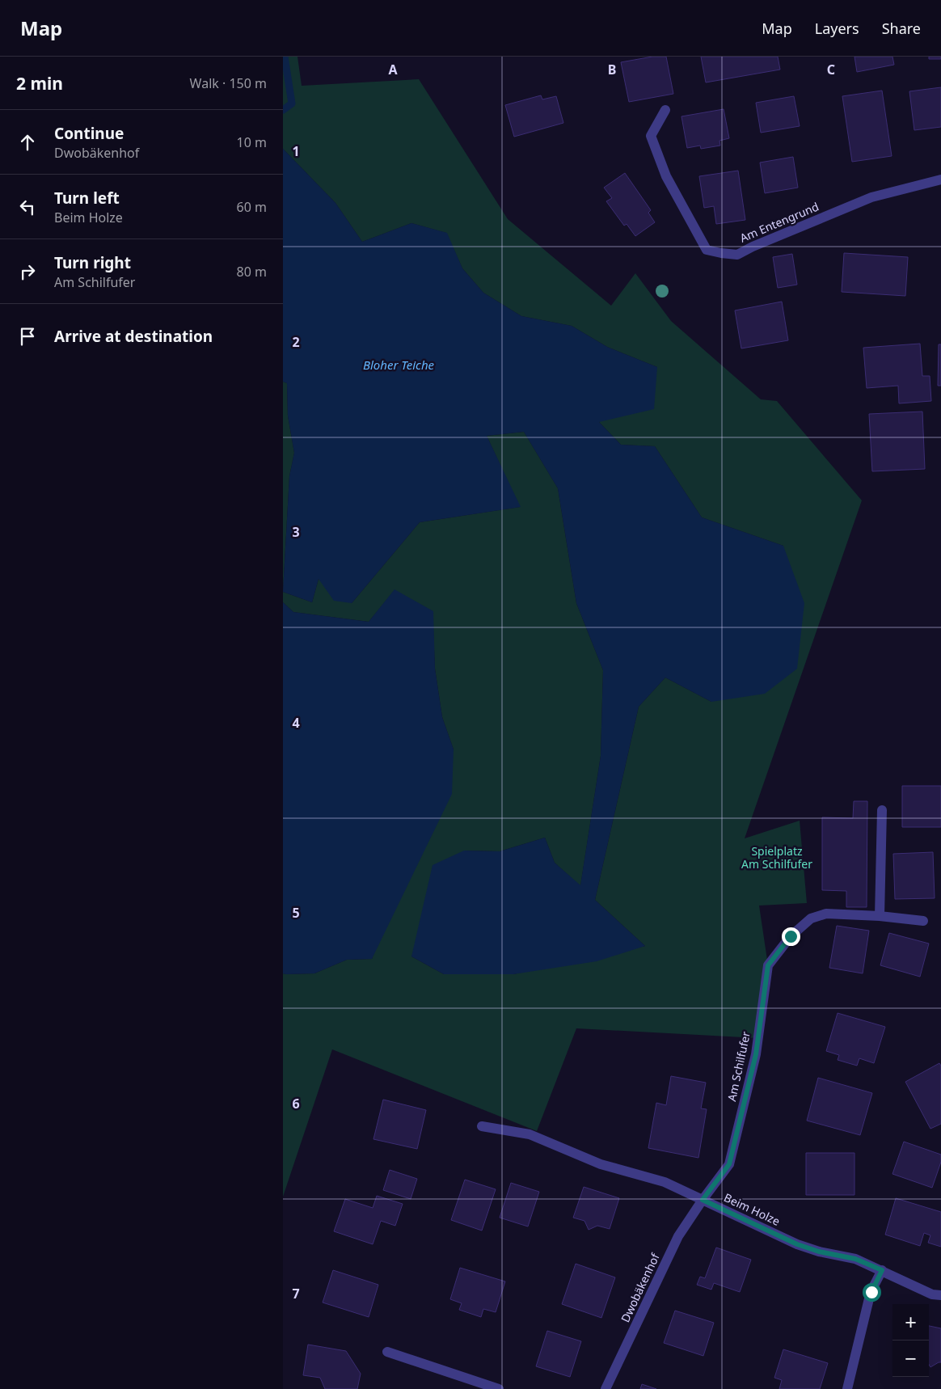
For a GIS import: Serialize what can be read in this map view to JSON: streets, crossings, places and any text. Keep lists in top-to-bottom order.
{
  "streets": {
    "street": [
      "Am Entengrund",
      "Am Schilfufer",
      "Beim Holze",
      "Dwobäkenhof"
    ]
  },
  "crossings": [
    ["Am Schilfufer", "Beim Holze"],
    ["Am Schilfufer", "Dwobäkenhof"],
    ["Beim Holze", "Dwobäkenhof"]
  ],
  "water": ["Bloher Teiche"],
  "parks": ["Spielplatz Am Schilfufer"],
  "page": {
    "header": "Map",
    "nav": ["Map", "Layers", "Share"],
    "heading": ["2 min", "Walk · 150 m"],
    "list": [
      ["Continue", "Dwobäkenhof", "10 m"],
      ["Turn left", "Beim Holze", "60 m"],
      ["Turn right", "Am Schilfufer", "80 m"],
      "Arrive at destination"
    ],
    "map_buttons": ["+", "−"]
  },
  "grid": {
    "columns": ["A", "B", "C"],
    "rows": [
      "1",
      "2",
      "3",
      "4",
      "5",
      "6",
      "7"
    ]
  }
}
